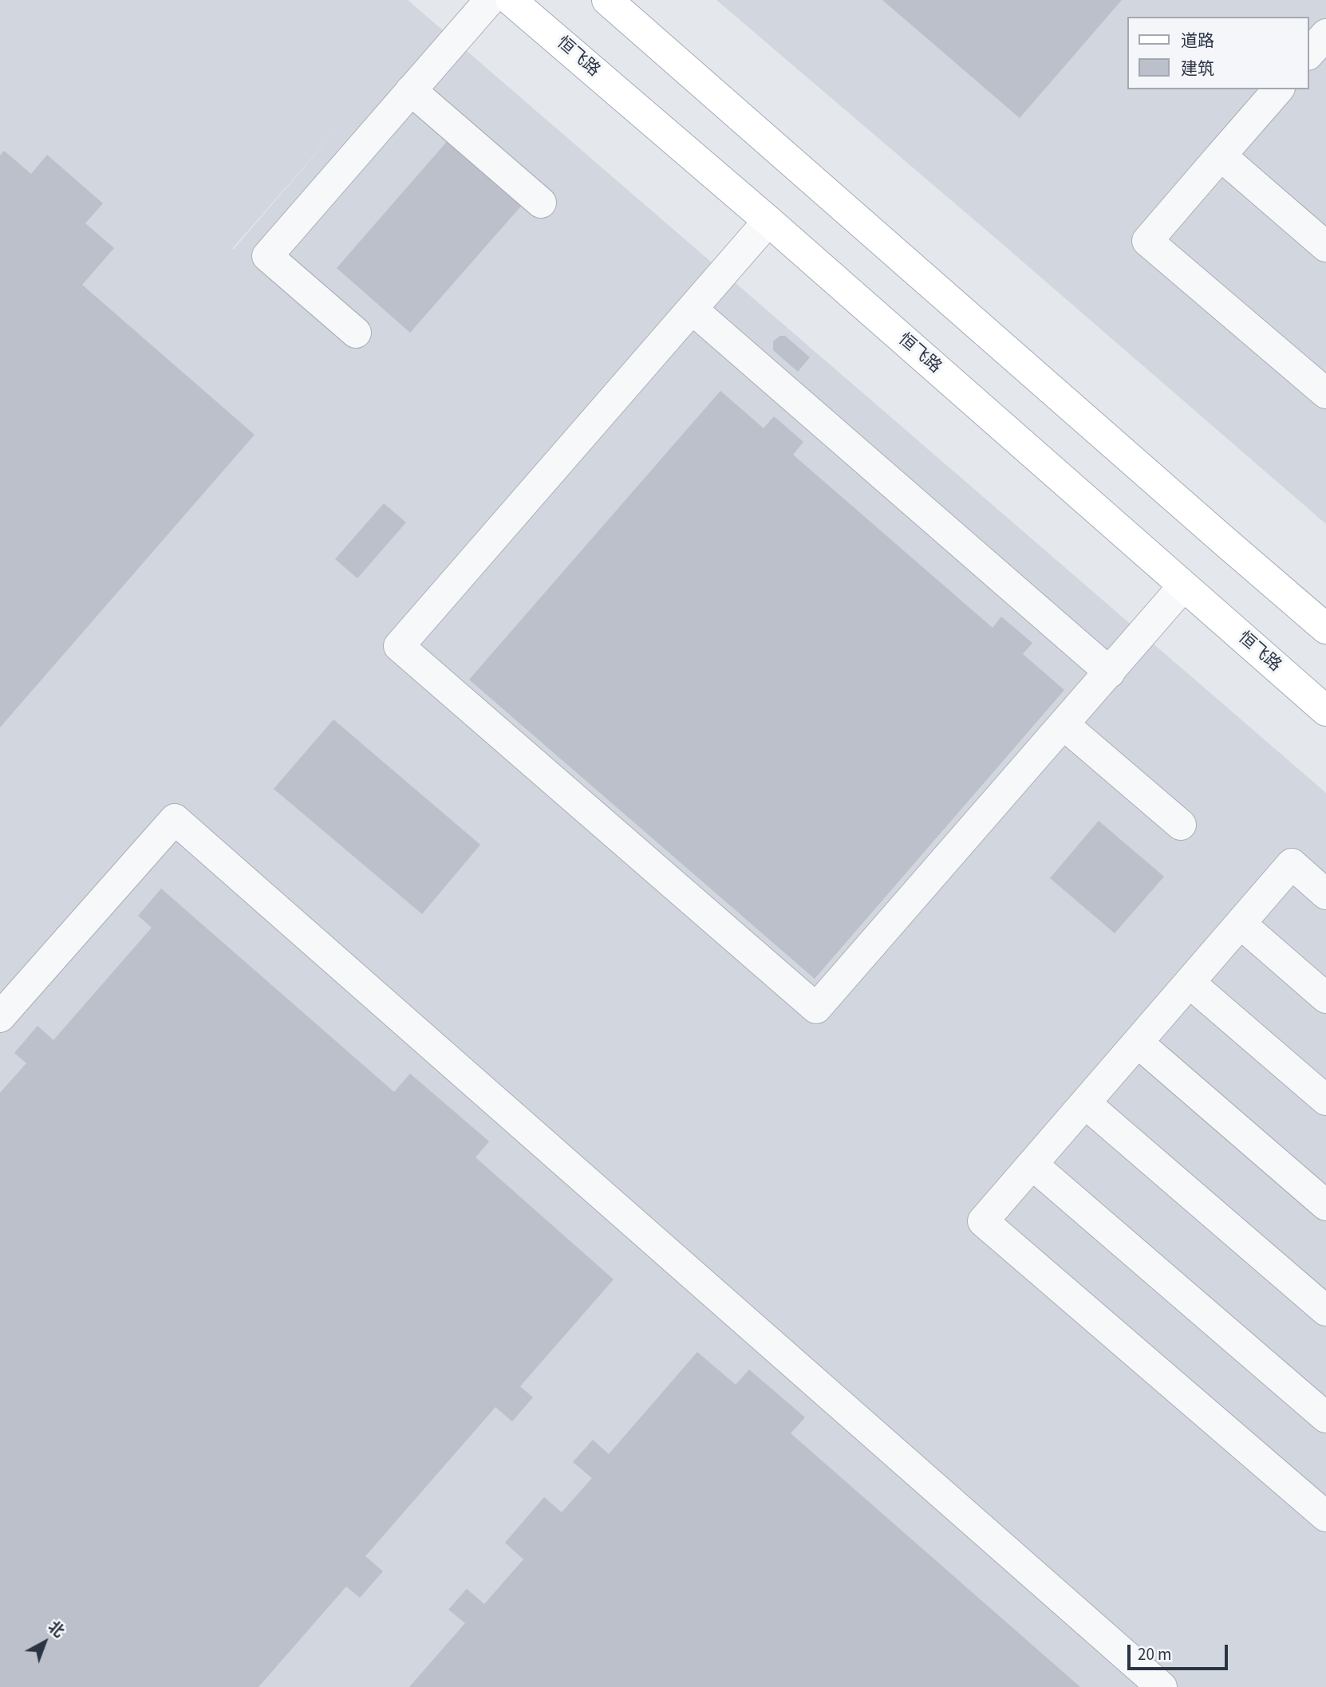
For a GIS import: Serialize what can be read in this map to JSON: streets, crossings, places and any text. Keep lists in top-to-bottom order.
{
  "streets": {
    "main road": ["恒飞路"]
  },
  "legend": ["道路", "建筑"],
  "scale_bar": "20 m",
  "north": "top right"
}
